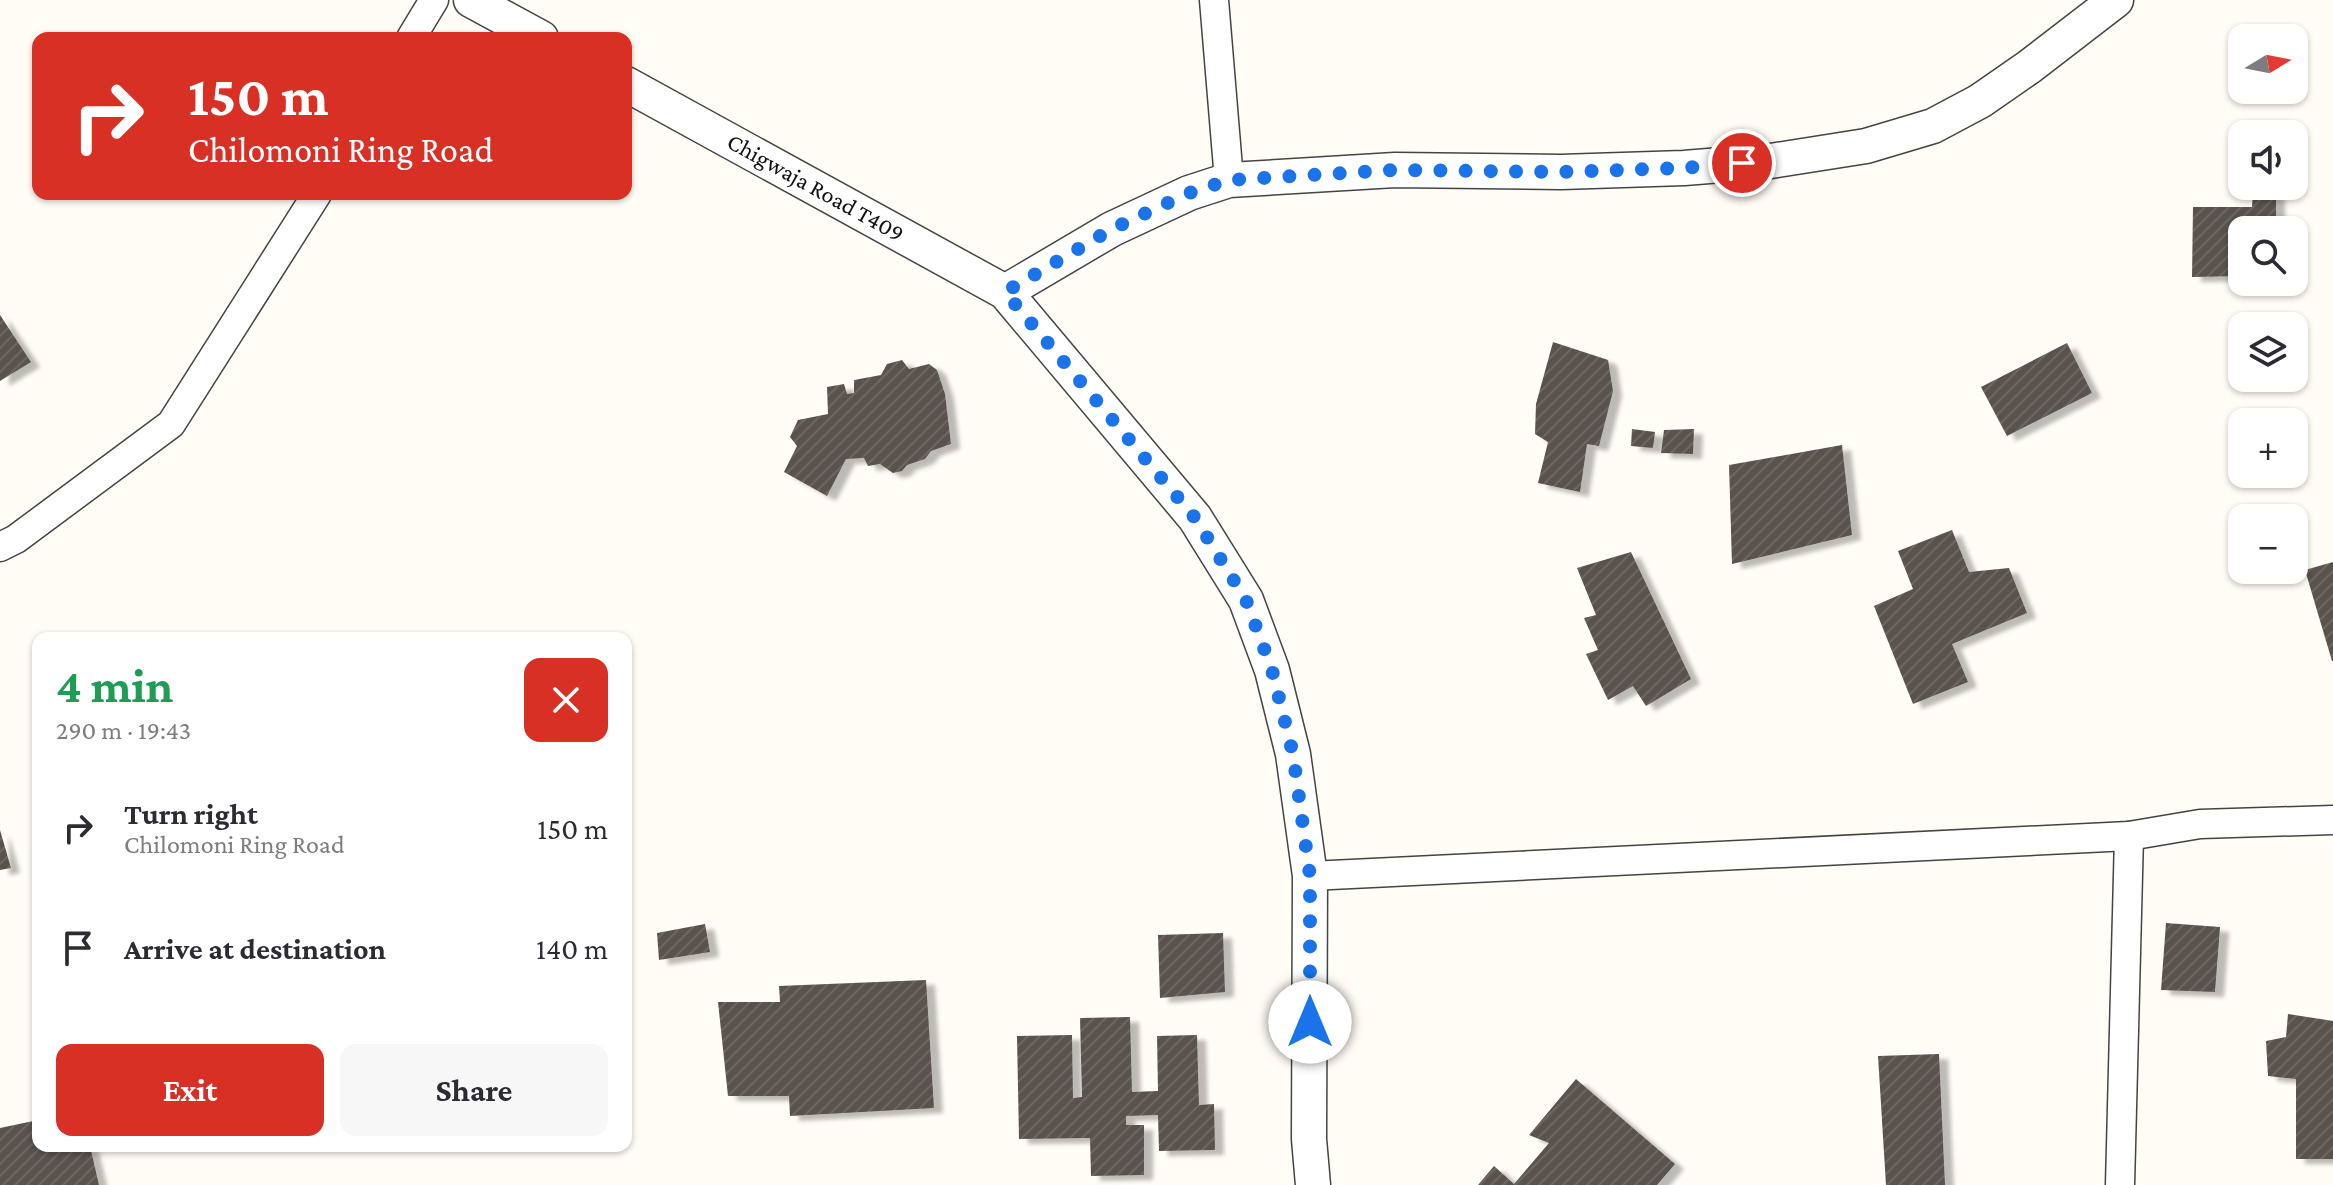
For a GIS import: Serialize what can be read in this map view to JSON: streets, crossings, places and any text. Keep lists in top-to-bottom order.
{
  "streets": {
    "street": ["Chigwaja Road T409"]
  },
  "north": "right",
  "page": {
    "map_buttons": ["+", "−"],
    "turn": ["150 m", "Chilomoni Ring Road"],
    "heading": ["4 min", "290 m · 19:43"],
    "list": [
      {
        "name": "Turn right",
        "note": "Chilomoni Ring Road",
        "value": "150 m"
      },
      {
        "name": "Arrive at destination",
        "value": "140 m"
      }
    ],
    "buttons": ["Exit", "Share"]
  }
}
